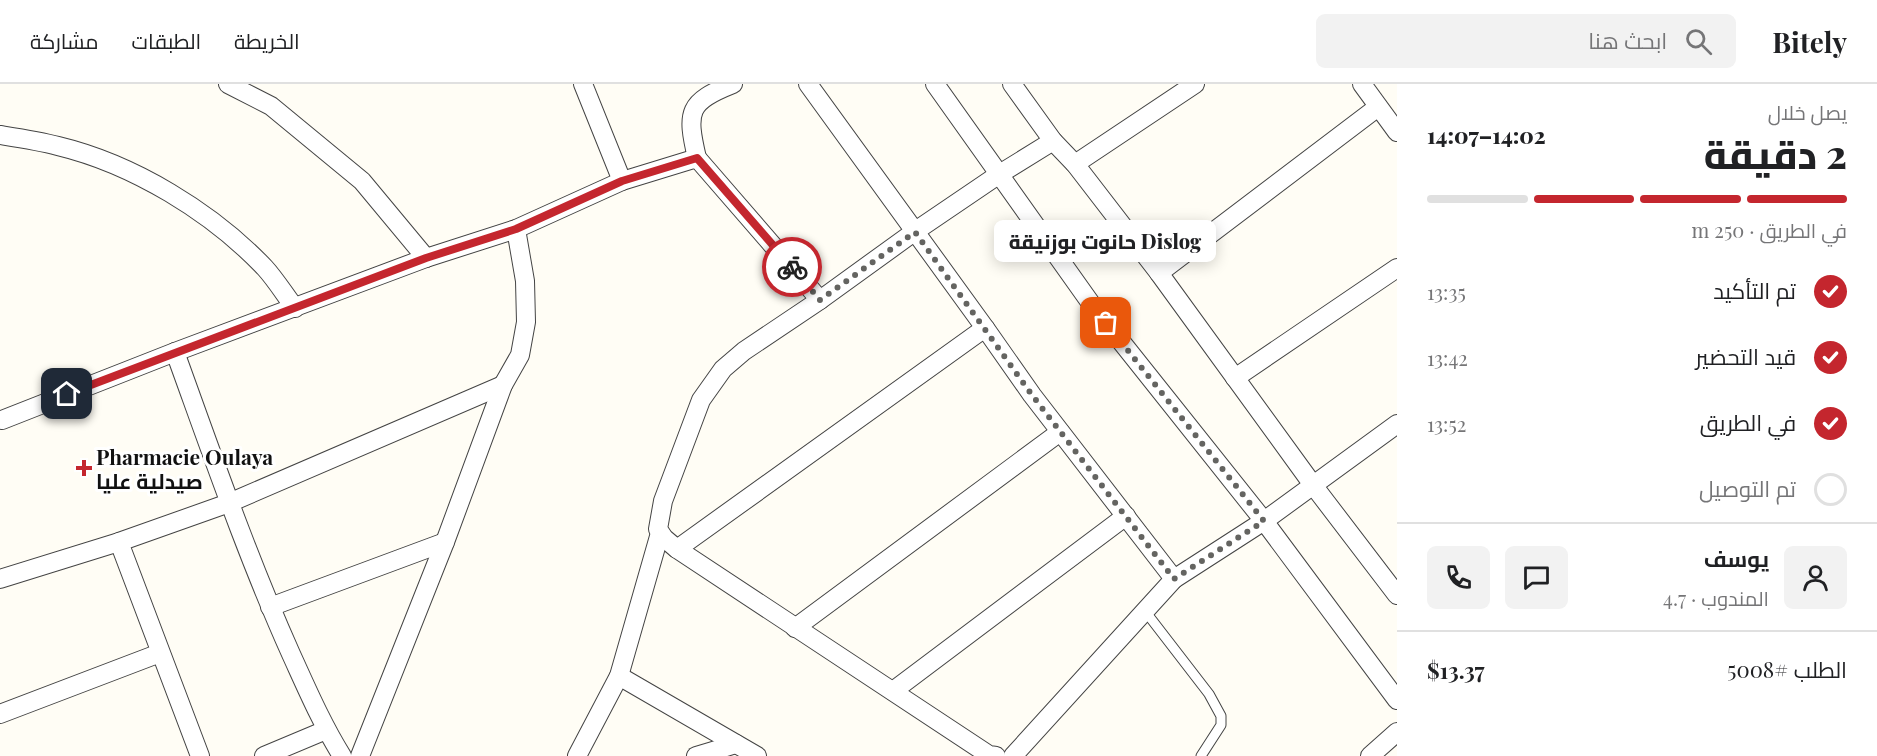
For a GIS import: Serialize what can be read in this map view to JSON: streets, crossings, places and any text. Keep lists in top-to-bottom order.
{
  "places": {
    "other": ["Dislog حانوت بوزنيقة"],
    "health": ["Pharmacie Oulaya صيدلية عليا"]
  },
  "page": {
    "header": "Bitely",
    "search": "ابحث هنا",
    "nav": ["الخريطة", "الطبقات", "مشاركة"],
    "heading": ["2 دقيقة", "يصل خلال", "14:02–14:07"],
    "panel": [
      "يوسف",
      "المندوب · 4.7",
      "الطلب #5008",
      "$13.37"
    ],
    "bar": "في الطريق · 250 m",
    "bubble": "Dislog حانوت بوزنيقة",
    "list": [
      ["تم التأكيد", "13:35"],
      ["قيد التحضير", "13:42"],
      ["في الطريق", "13:52"],
      "تم التوصيل"
    ]
  }
}
